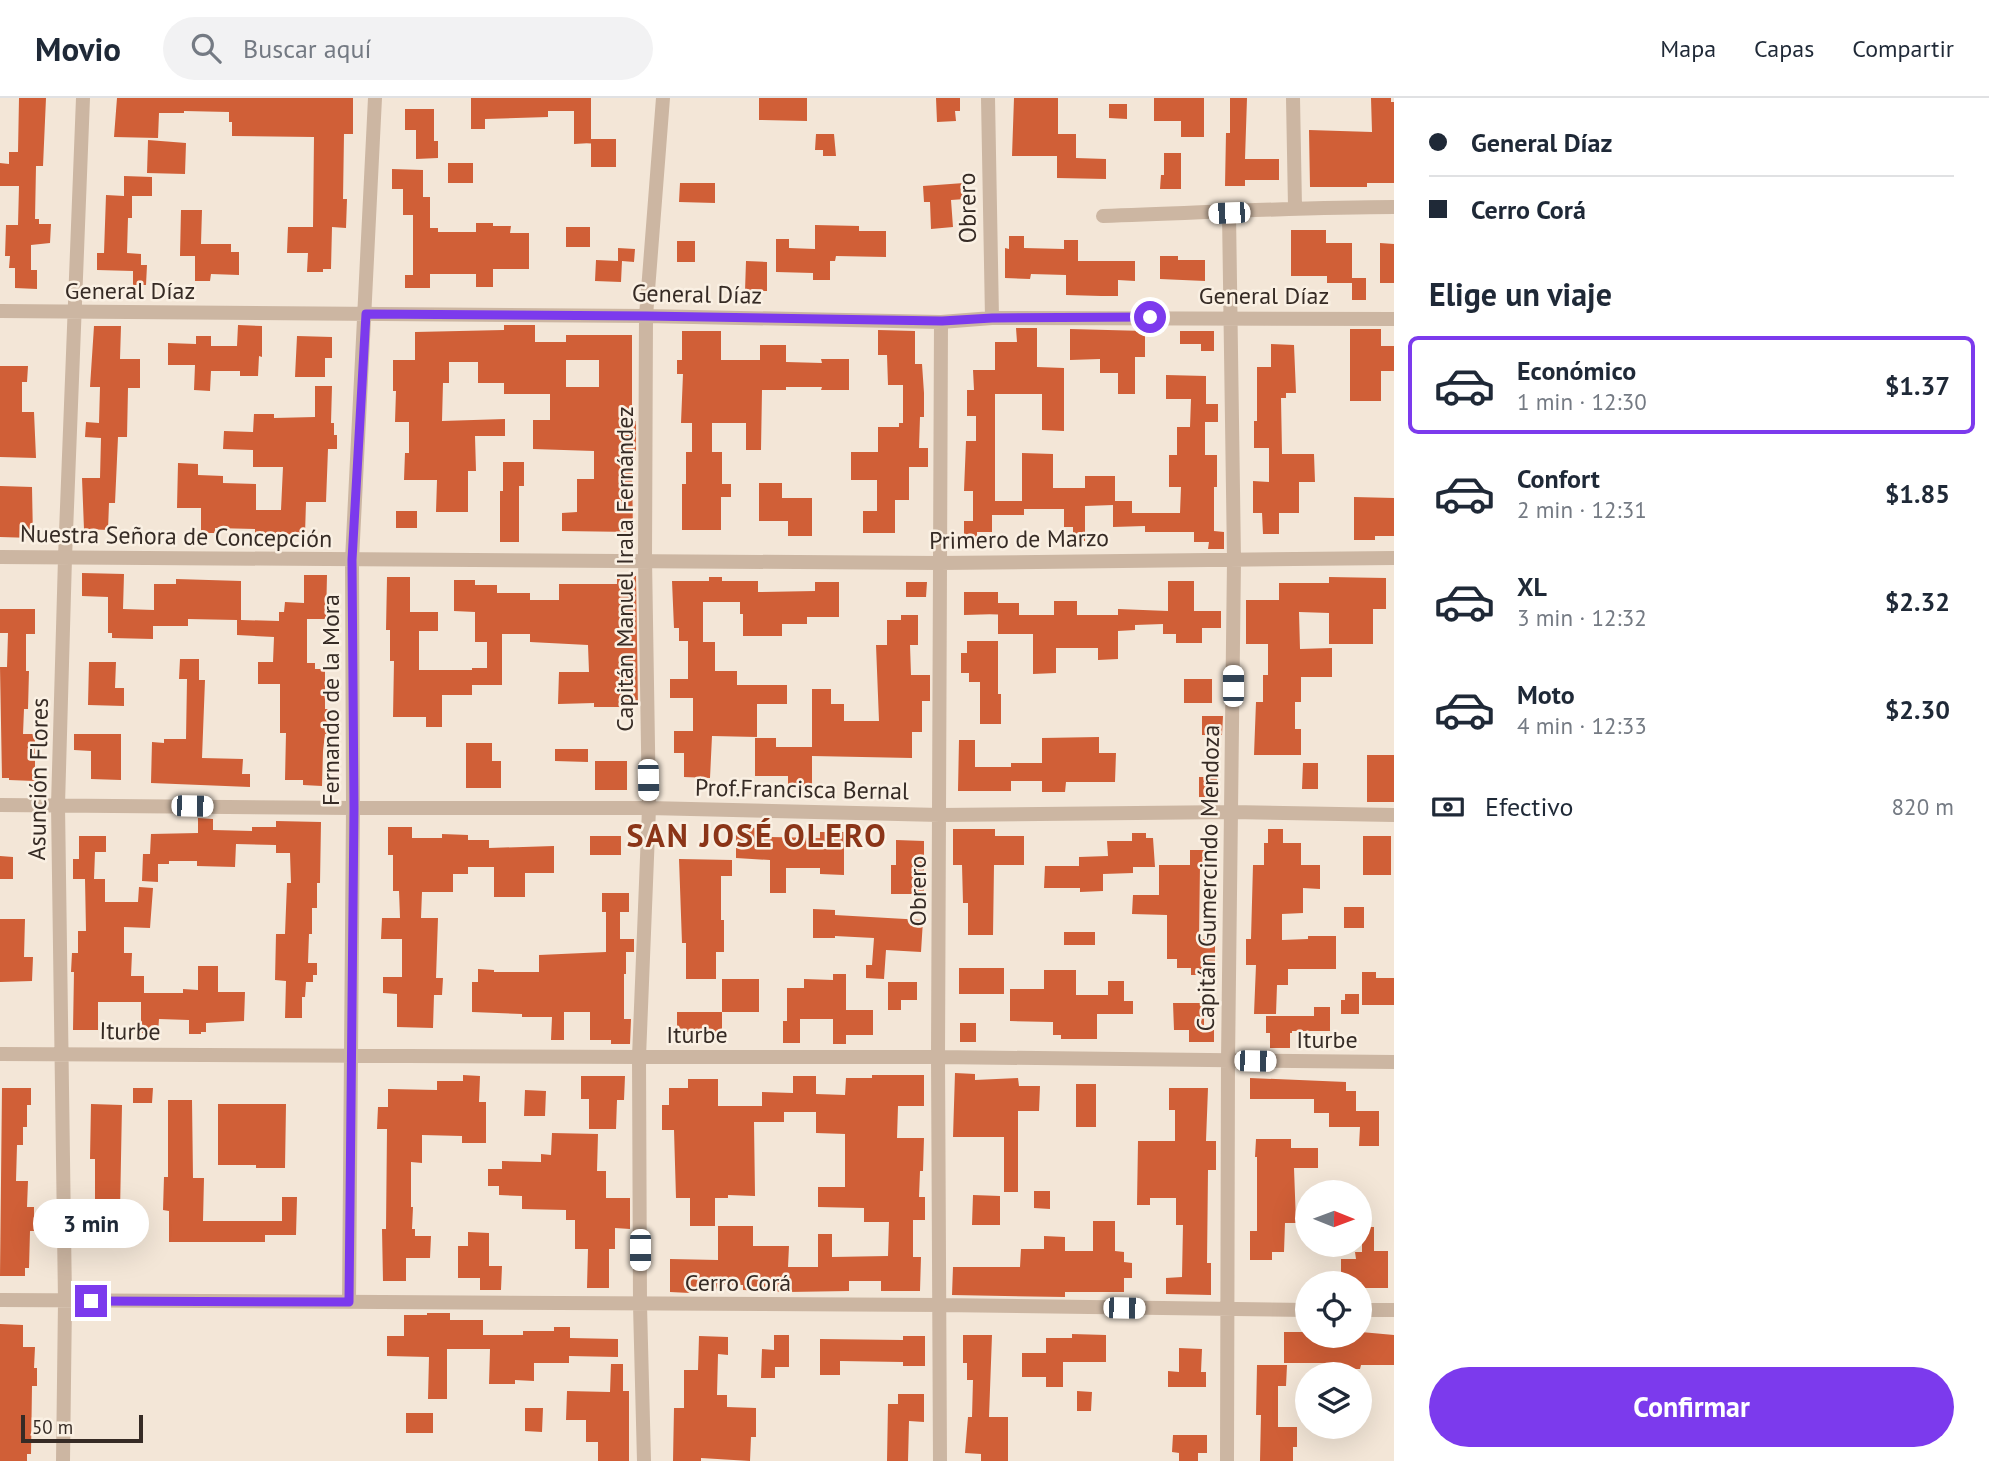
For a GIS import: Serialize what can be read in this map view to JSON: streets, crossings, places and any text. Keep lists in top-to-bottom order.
{
  "streets": {
    "street": [
      "Obrero",
      "General Díaz",
      "Nuestra Señora de Concepción",
      "Primero de Marzo",
      "Capitán Manuel Irala Fernández",
      "Fernando de la Mora",
      "Asunción Flores",
      "Prof.Francisca Bernal",
      "Capitán Gumercindo Mendoza",
      "Iturbe",
      "Cerro Corá"
    ]
  },
  "crossings": [
    ["Obrero", "General Díaz"],
    ["Obrero", "Primero de Marzo"],
    ["Obrero", "Prof.Francisca Bernal"],
    ["Obrero", "Iturbe"],
    ["Obrero", "Cerro Corá"],
    ["General Díaz", "Capitán Manuel Irala Fernández"],
    ["General Díaz", "Fernando de la Mora"],
    ["General Díaz", "Asunción Flores"],
    ["General Díaz", "Capitán Gumercindo Mendoza"],
    ["Nuestra Señora de Concepción", "Primero de Marzo"],
    ["Nuestra Señora de Concepción", "Capitán Manuel Irala Fernández"],
    ["Nuestra Señora de Concepción", "Fernando de la Mora"],
    ["Nuestra Señora de Concepción", "Asunción Flores"],
    ["Primero de Marzo", "Capitán Manuel Irala Fernández"],
    ["Primero de Marzo", "Capitán Gumercindo Mendoza"],
    ["Capitán Manuel Irala Fernández", "Prof.Francisca Bernal"],
    ["Capitán Manuel Irala Fernández", "Iturbe"],
    ["Capitán Manuel Irala Fernández", "Cerro Corá"],
    ["Fernando de la Mora", "Prof.Francisca Bernal"],
    ["Fernando de la Mora", "Iturbe"],
    ["Fernando de la Mora", "Cerro Corá"],
    ["Asunción Flores", "Prof.Francisca Bernal"],
    ["Asunción Flores", "Iturbe"],
    ["Asunción Flores", "Cerro Corá"],
    ["Prof.Francisca Bernal", "Capitán Gumercindo Mendoza"],
    ["Capitán Gumercindo Mendoza", "Iturbe"],
    ["Capitán Gumercindo Mendoza", "Cerro Corá"]
  ],
  "districts": ["SAN JOSÉ OLERO"],
  "scale_bar": "50 m",
  "north": "right",
  "page": {
    "header": "Movio",
    "search": "Buscar aquí",
    "nav": ["Mapa", "Capas", "Compartir"],
    "banner": ["General Díaz", "Cerro Corá"],
    "heading": "Elige un viaje",
    "list": [
      {
        "name": "Económico",
        "note": "1 min · 12:30",
        "value": "$1.37"
      },
      {
        "name": "Confort",
        "note": "2 min · 12:31",
        "value": "$1.85"
      },
      {
        "name": "XL",
        "note": "3 min · 12:32",
        "value": "$2.32"
      },
      {
        "name": "Moto",
        "note": "4 min · 12:33",
        "value": "$2.30"
      }
    ],
    "pay": ["Efectivo", "820 m"],
    "bubble": "3 min",
    "buttons": "Confirmar",
    "scale": "50 m"
  }
}
